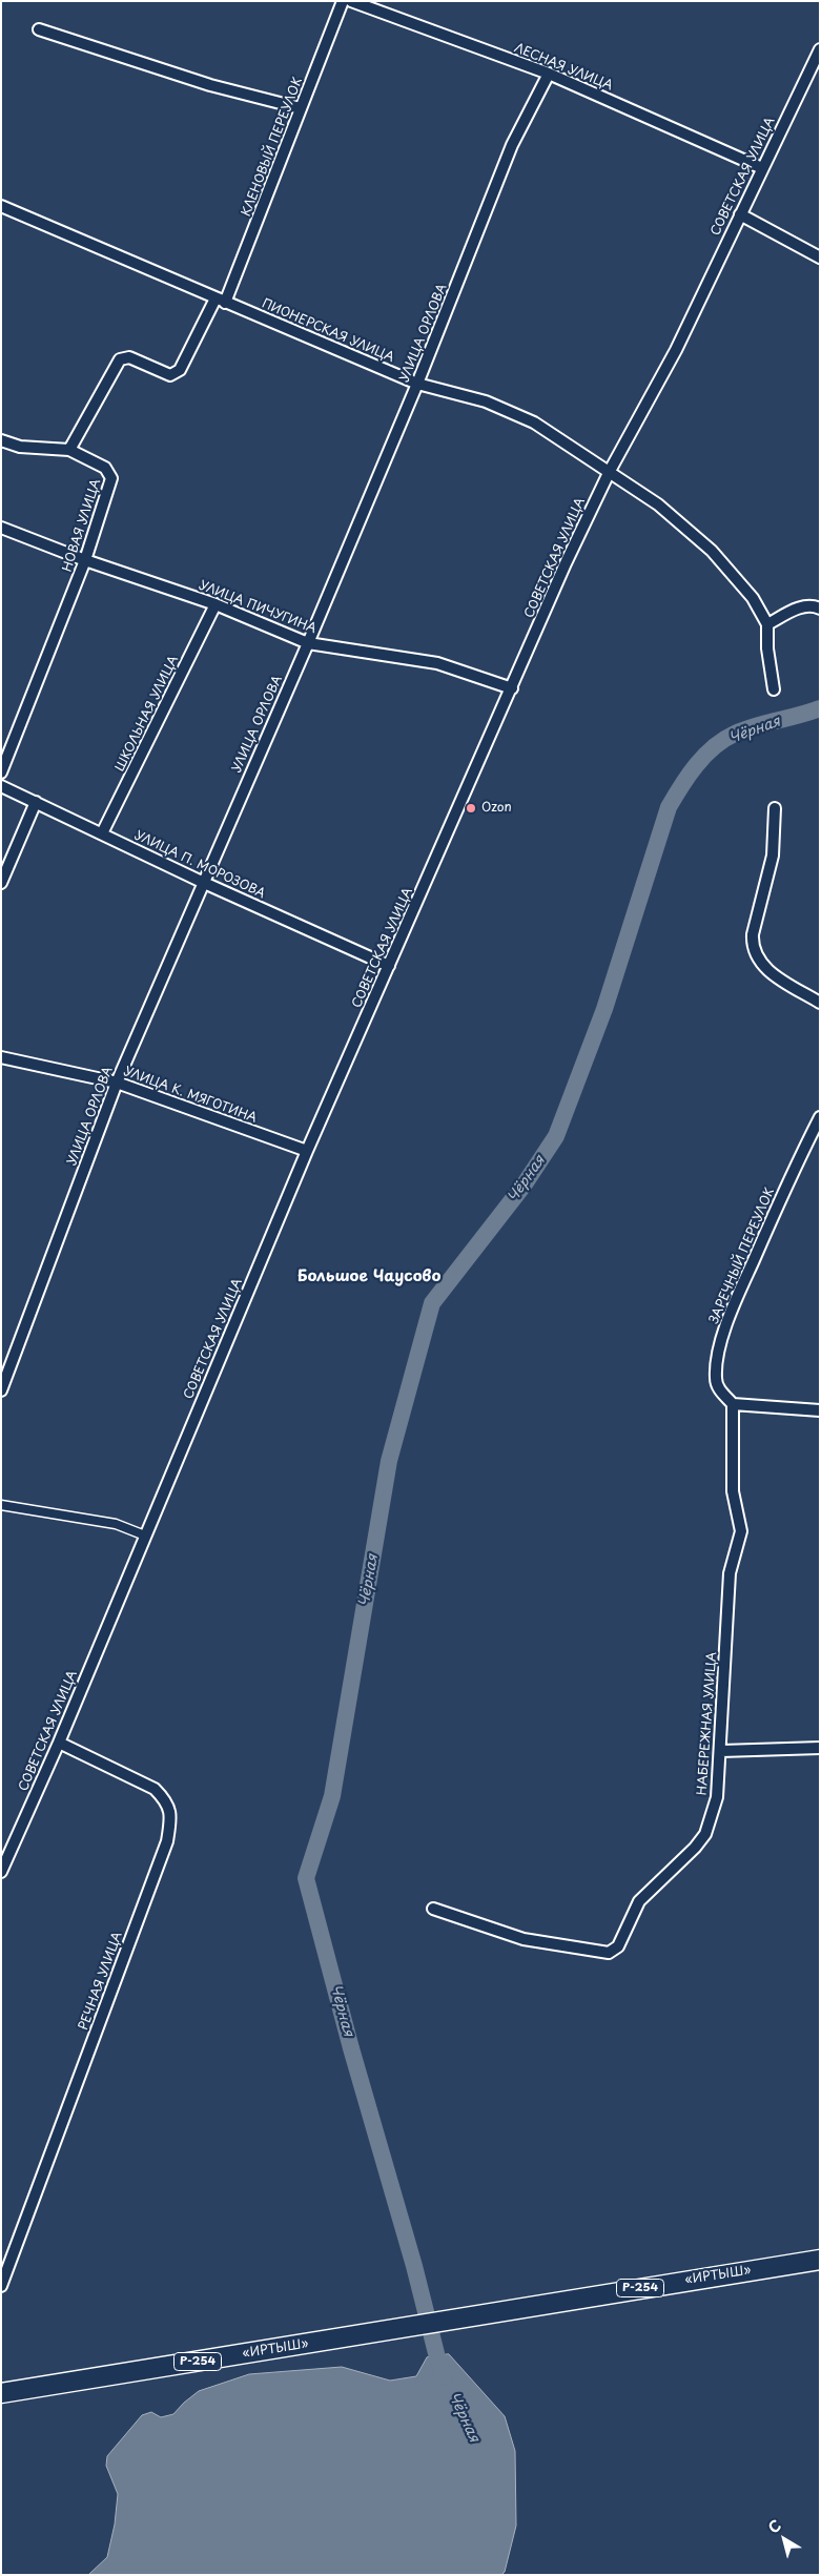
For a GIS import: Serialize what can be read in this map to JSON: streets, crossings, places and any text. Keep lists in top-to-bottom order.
{
  "streets": {
    "highway": ["«ИРТЫШ»", "Р-254"],
    "street": [
      "ЛЕСНАЯ УЛИЦА",
      "КЛЕНОВЫЙ ПЕРЕУЛОК",
      "СОВЕТСКАЯ УЛИЦА",
      "ПИОНЕРСКАЯ УЛИЦА",
      "УЛИЦА ОРЛОВА",
      "НОВАЯ УЛИЦА",
      "УЛИЦА ПИЧУГИНА",
      "ШКОЛЬНАЯ УЛИЦА",
      "УЛИЦА П. МОРОЗОВА",
      "УЛИЦА К. МЯГОТИНА",
      "ЗАРЕЧНЫЙ ПЕРЕУЛОК",
      "НАБЕРЕЖНАЯ УЛИЦА",
      "РЕЧНАЯ УЛИЦА"
    ]
  },
  "crossings": [
    ["ЛЕСНАЯ УЛИЦА", "СОВЕТСКАЯ УЛИЦА"],
    ["ЛЕСНАЯ УЛИЦА", "УЛИЦА ОРЛОВА"],
    ["КЛЕНОВЫЙ ПЕРЕУЛОК", "ПИОНЕРСКАЯ УЛИЦА"],
    ["СОВЕТСКАЯ УЛИЦА", "ПИОНЕРСКАЯ УЛИЦА"],
    ["СОВЕТСКАЯ УЛИЦА", "УЛИЦА ПИЧУГИНА"],
    ["СОВЕТСКАЯ УЛИЦА", "УЛИЦА П. МОРОЗОВА"],
    ["СОВЕТСКАЯ УЛИЦА", "УЛИЦА К. МЯГОТИНА"],
    ["СОВЕТСКАЯ УЛИЦА", "РЕЧНАЯ УЛИЦА"],
    ["ПИОНЕРСКАЯ УЛИЦА", "УЛИЦА ОРЛОВА"],
    ["УЛИЦА ОРЛОВА", "УЛИЦА ПИЧУГИНА"],
    ["УЛИЦА ОРЛОВА", "УЛИЦА П. МОРОЗОВА"],
    ["УЛИЦА ОРЛОВА", "УЛИЦА К. МЯГОТИНА"],
    ["НОВАЯ УЛИЦА", "УЛИЦА ПИЧУГИНА"],
    ["УЛИЦА ПИЧУГИНА", "ШКОЛЬНАЯ УЛИЦА"],
    ["ШКОЛЬНАЯ УЛИЦА", "УЛИЦА П. МОРОЗОВА"],
    ["ЗАРЕЧНЫЙ ПЕРЕУЛОК", "НАБЕРЕЖНАЯ УЛИЦА"]
  ],
  "districts": ["Большое Чаусово"],
  "water": ["Чёрная"],
  "places": ["Ozon"],
  "north": "top left"
}
